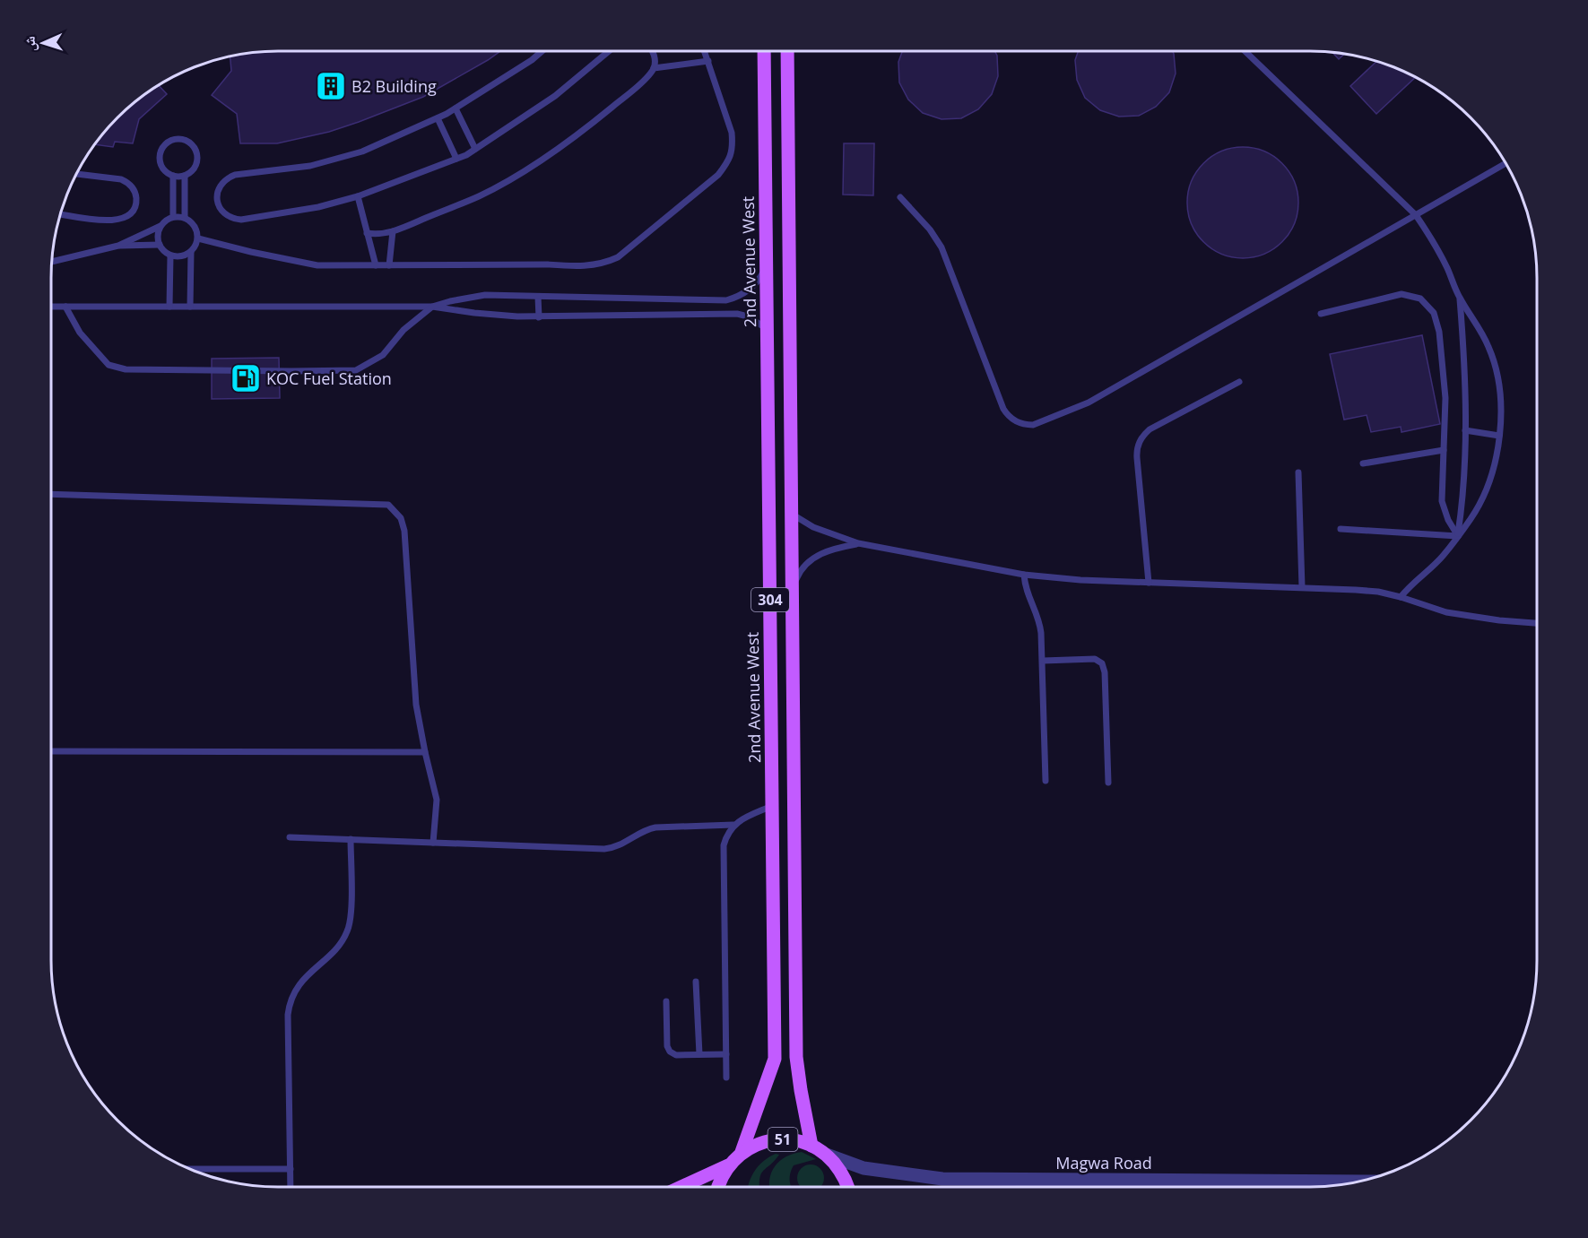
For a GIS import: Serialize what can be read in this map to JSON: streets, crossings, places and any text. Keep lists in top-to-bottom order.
{
  "streets": {
    "main road": ["2nd Avenue West", "304", "51"],
    "street": ["Magwa Road"]
  },
  "crossings": [
    ["2nd Avenue West", "51"],
    ["304", "51"],
    ["51", "Magwa Road"]
  ],
  "places": {
    "building": ["B2 Building"],
    "fuel station": ["KOC Fuel Station"]
  },
  "north": "left"
}
